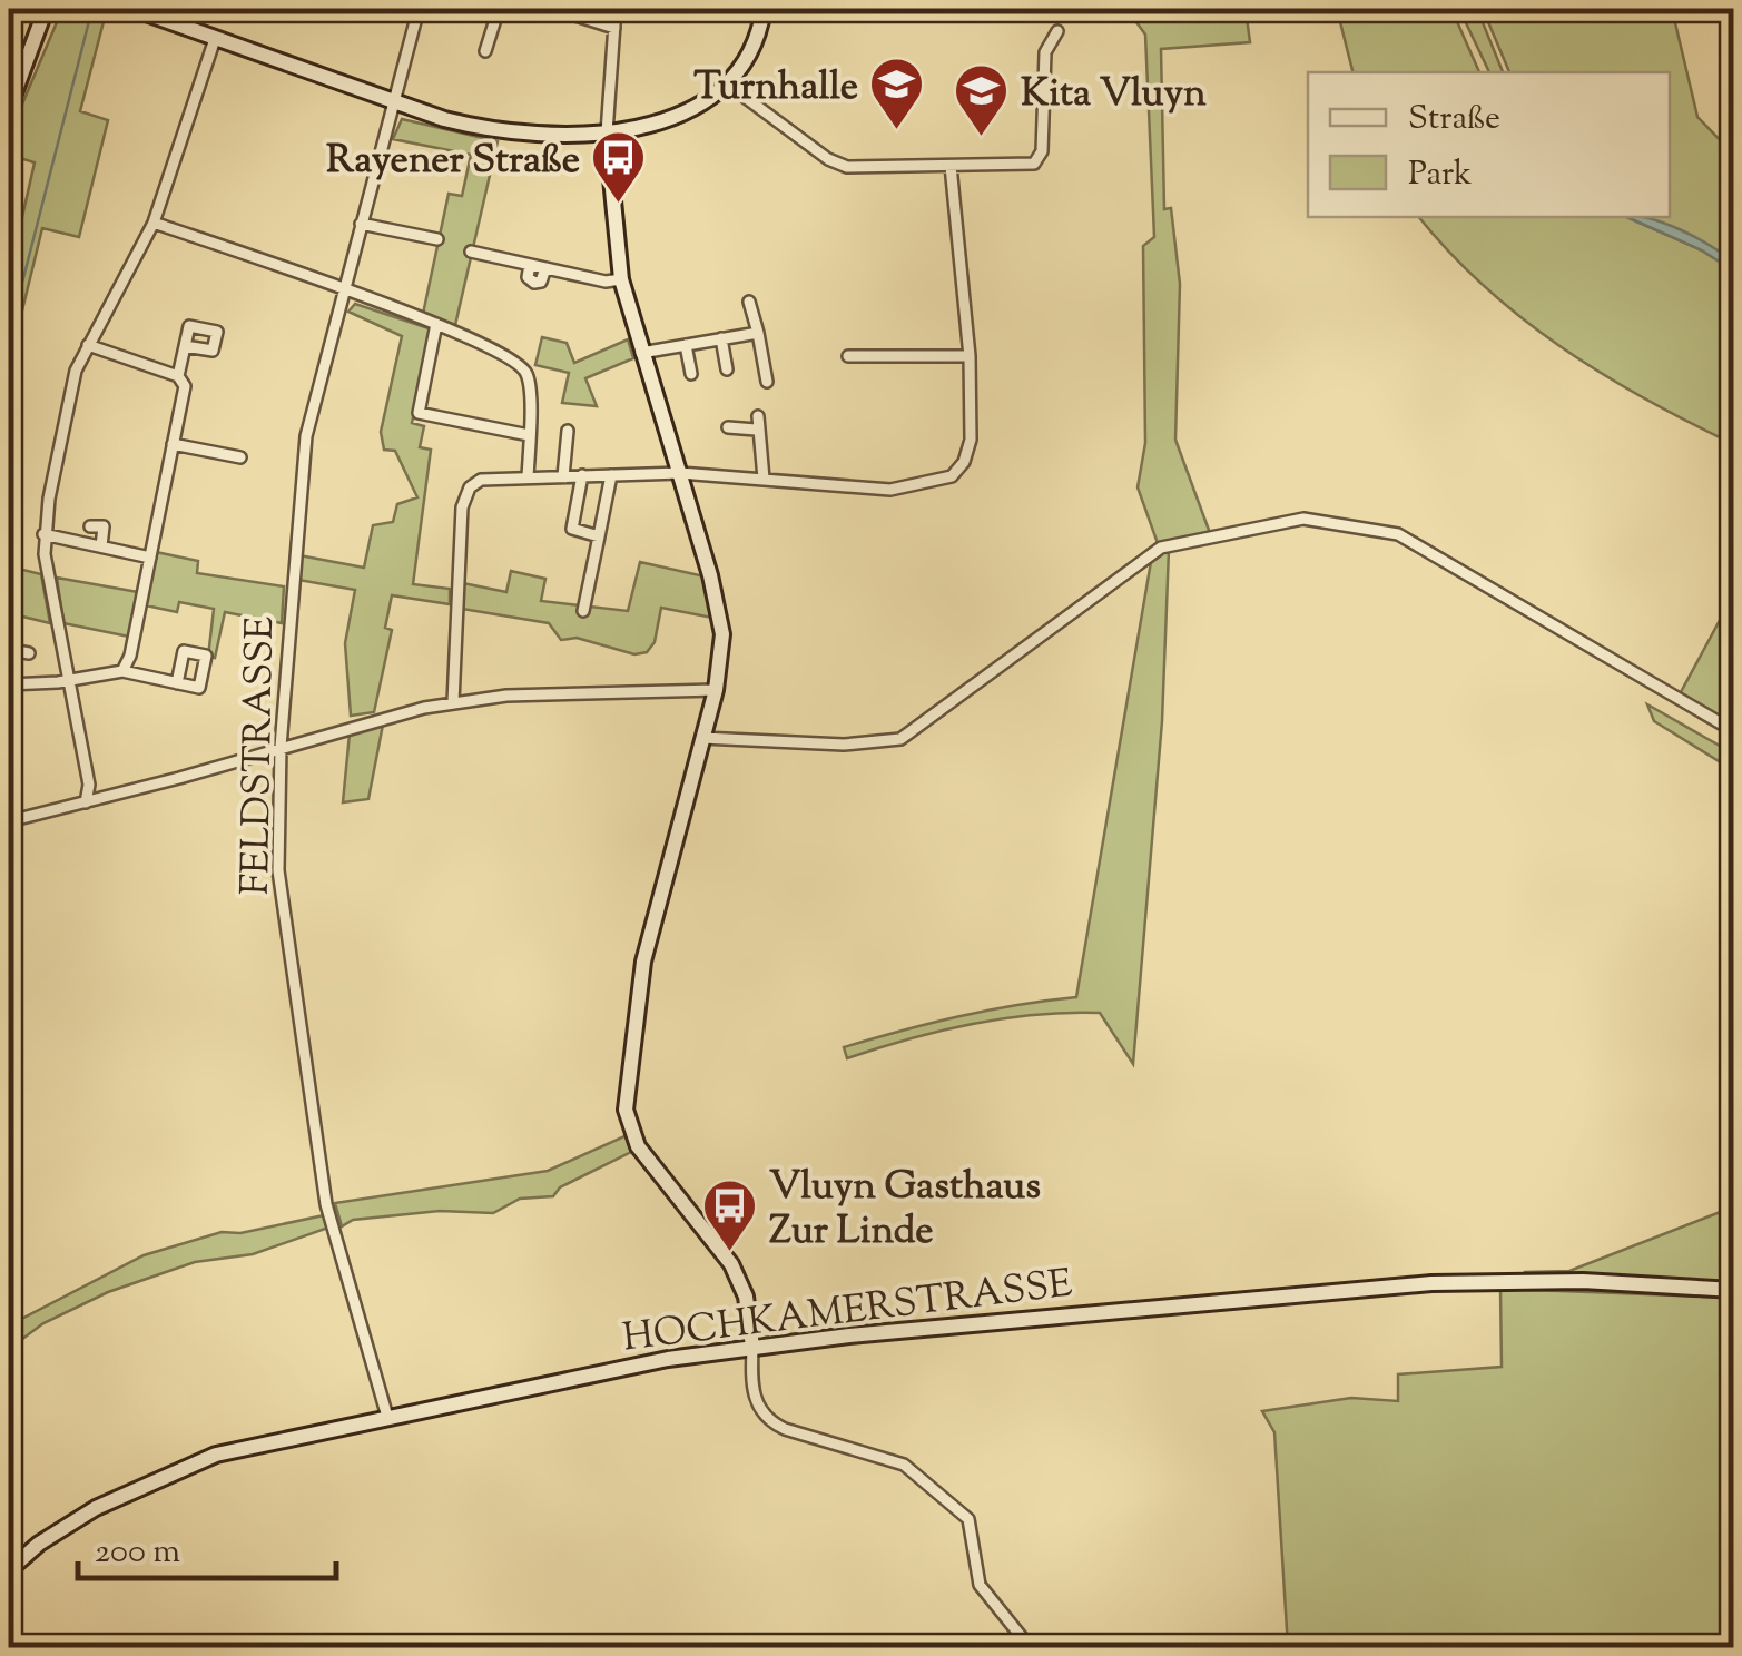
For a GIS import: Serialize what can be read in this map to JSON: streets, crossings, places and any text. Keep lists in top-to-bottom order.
{
  "streets": {
    "street": ["FELDSTRASSE", "HOCHKAMERSTRASSE"]
  },
  "crossings": [
    ["FELDSTRASSE", "HOCHKAMERSTRASSE"]
  ],
  "places": {
    "school or university": ["Turnhalle", "Kita Vluyn"],
    "bus stop": ["Rayener Straße", "Vluyn Gasthaus Zur Linde"]
  },
  "legend": ["Straße", "Park"],
  "scale_bar": "200 m"
}
